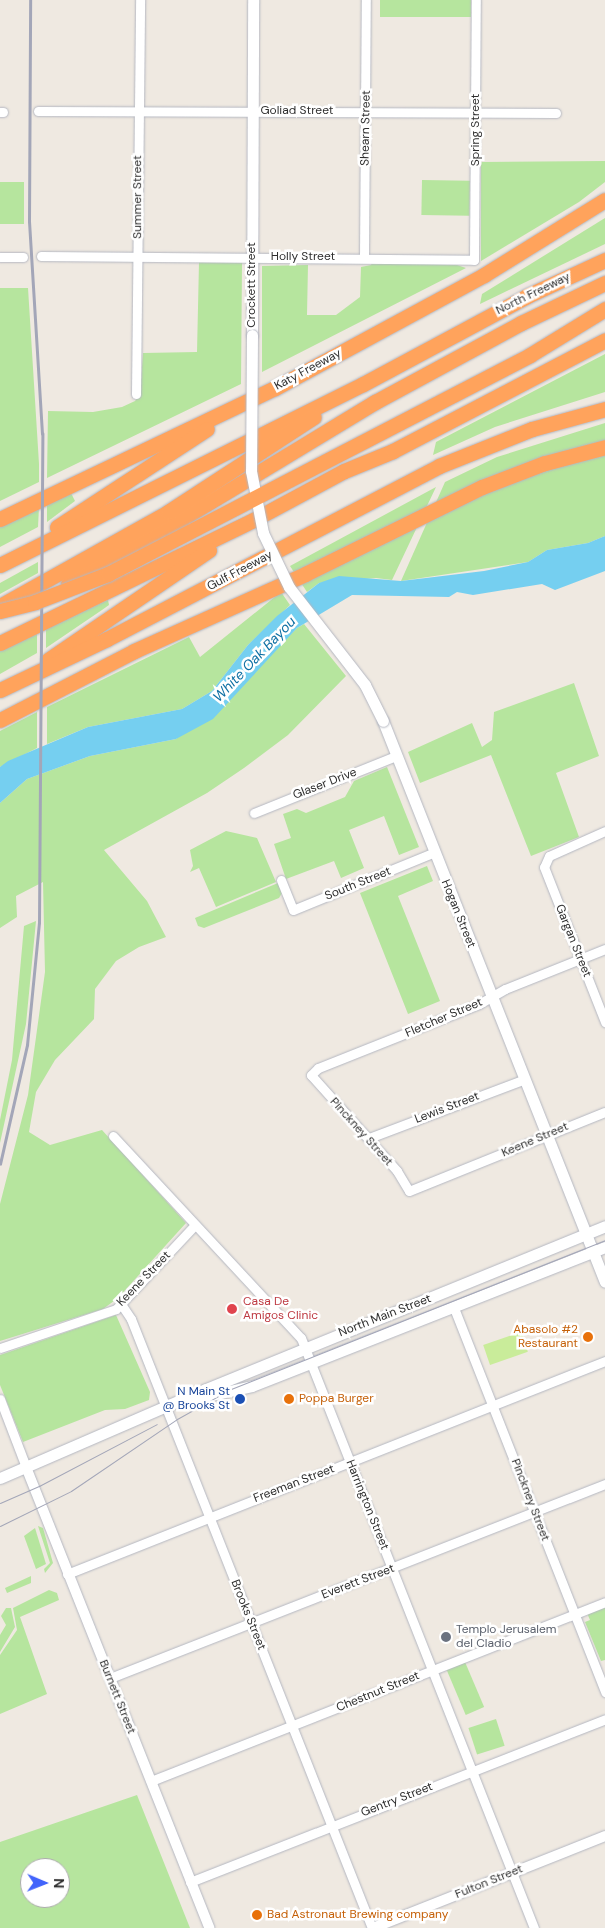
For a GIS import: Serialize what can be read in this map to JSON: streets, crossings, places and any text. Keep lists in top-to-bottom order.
{
  "streets": {
    "highway": ["North Freeway", "Katy Freeway", "Gulf Freeway"],
    "main road": ["Crockett Street", "Hogan Street", "North Main Street"],
    "street": [
      "Goliad Street",
      "Shearn Street",
      "Spring Street",
      "Summer Street",
      "Holly Street",
      "Glaser Drive",
      "South Street",
      "Gargan Street",
      "Fletcher Street",
      "Lewis Street",
      "Pinckney Street",
      "Keene Street",
      "Freeman Street",
      "Harrington Street",
      "Everett Street",
      "Brooks Street",
      "Chestnut Street",
      "Burnett Street",
      "Gentry Street",
      "Fulton Street"
    ]
  },
  "crossings": [
    ["Goliad Street", "Shearn Street"],
    ["Goliad Street", "Spring Street"],
    ["Goliad Street", "Summer Street"],
    ["Goliad Street", "Crockett Street"],
    ["Shearn Street", "Holly Street"],
    ["Spring Street", "Holly Street"],
    ["Summer Street", "Holly Street"],
    ["Holly Street", "Crockett Street"],
    ["Crockett Street", "Hogan Street"],
    ["Glaser Drive", "Hogan Street"],
    ["South Street", "Hogan Street"],
    ["Hogan Street", "Fletcher Street"],
    ["Hogan Street", "Lewis Street"],
    ["Hogan Street", "Keene Street"],
    ["Hogan Street", "North Main Street"],
    ["Gargan Street", "Fletcher Street"],
    ["Fletcher Street", "Pinckney Street"],
    ["Lewis Street", "Pinckney Street"],
    ["Pinckney Street", "Keene Street"],
    ["Pinckney Street", "North Main Street"],
    ["Pinckney Street", "Freeman Street"],
    ["Pinckney Street", "Everett Street"],
    ["Pinckney Street", "Chestnut Street"],
    ["Keene Street", "Harrington Street"],
    ["Keene Street", "Brooks Street"],
    ["North Main Street", "Harrington Street"],
    ["North Main Street", "Brooks Street"],
    ["North Main Street", "Burnett Street"],
    ["Freeman Street", "Harrington Street"],
    ["Freeman Street", "Brooks Street"],
    ["Freeman Street", "Burnett Street"],
    ["Harrington Street", "Everett Street"],
    ["Harrington Street", "Chestnut Street"],
    ["Harrington Street", "Gentry Street"],
    ["Harrington Street", "Fulton Street"],
    ["Everett Street", "Brooks Street"],
    ["Everett Street", "Burnett Street"],
    ["Brooks Street", "Chestnut Street"],
    ["Brooks Street", "Gentry Street"],
    ["Brooks Street", "Fulton Street"],
    ["Chestnut Street", "Burnett Street"],
    ["Burnett Street", "Gentry Street"]
  ],
  "water": ["White Oak Bayou"],
  "places": [
    "Casa De Amigos Clinic",
    "Abasolo #2 Restaurant",
    "N Main St @ Brooks St",
    "Poppa Burger",
    "Templo Jerusalem del Cladio",
    "Bad Astronaut Brewing company"
  ],
  "north": "right"
}
